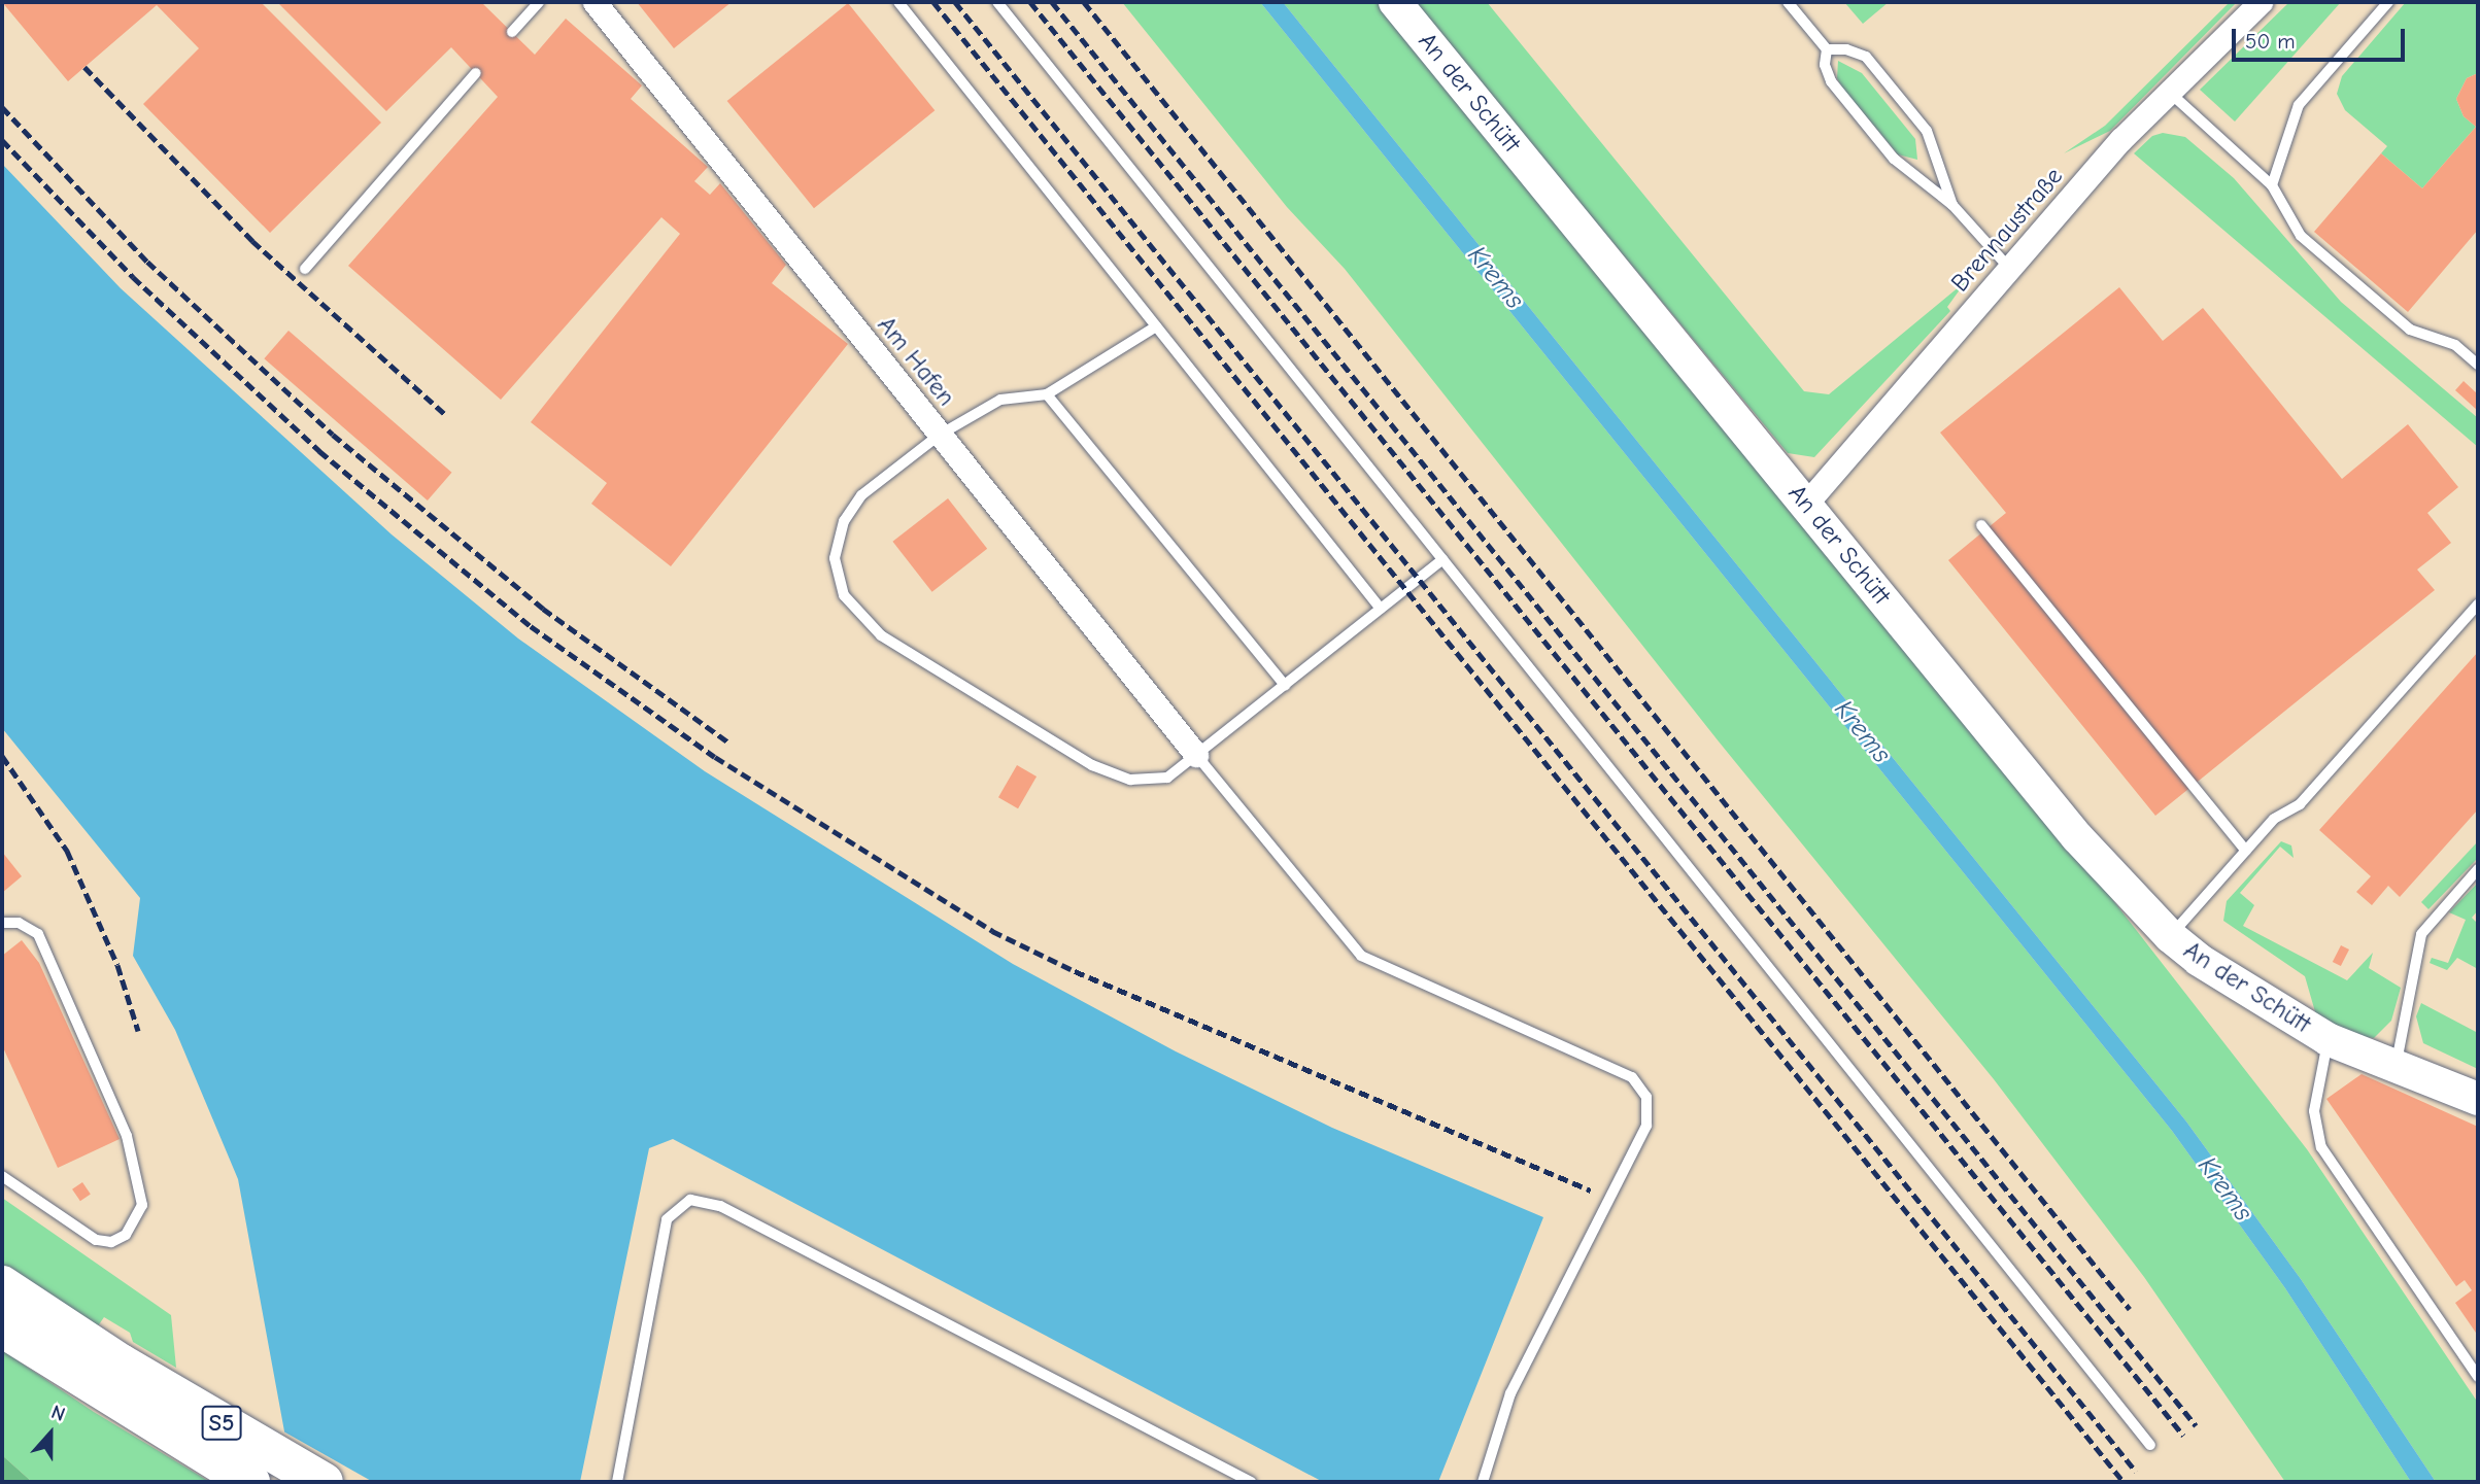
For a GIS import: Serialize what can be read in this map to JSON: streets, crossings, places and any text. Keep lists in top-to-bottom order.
{
  "streets": {
    "highway": ["S5"],
    "street": ["An der Schütt", "Brennaustraße", "Am Hafen"]
  },
  "crossings": [
    ["An der Schütt", "Brennaustraße"]
  ],
  "water": ["Krems"],
  "scale_bar": "50 m",
  "north": "top"
}
